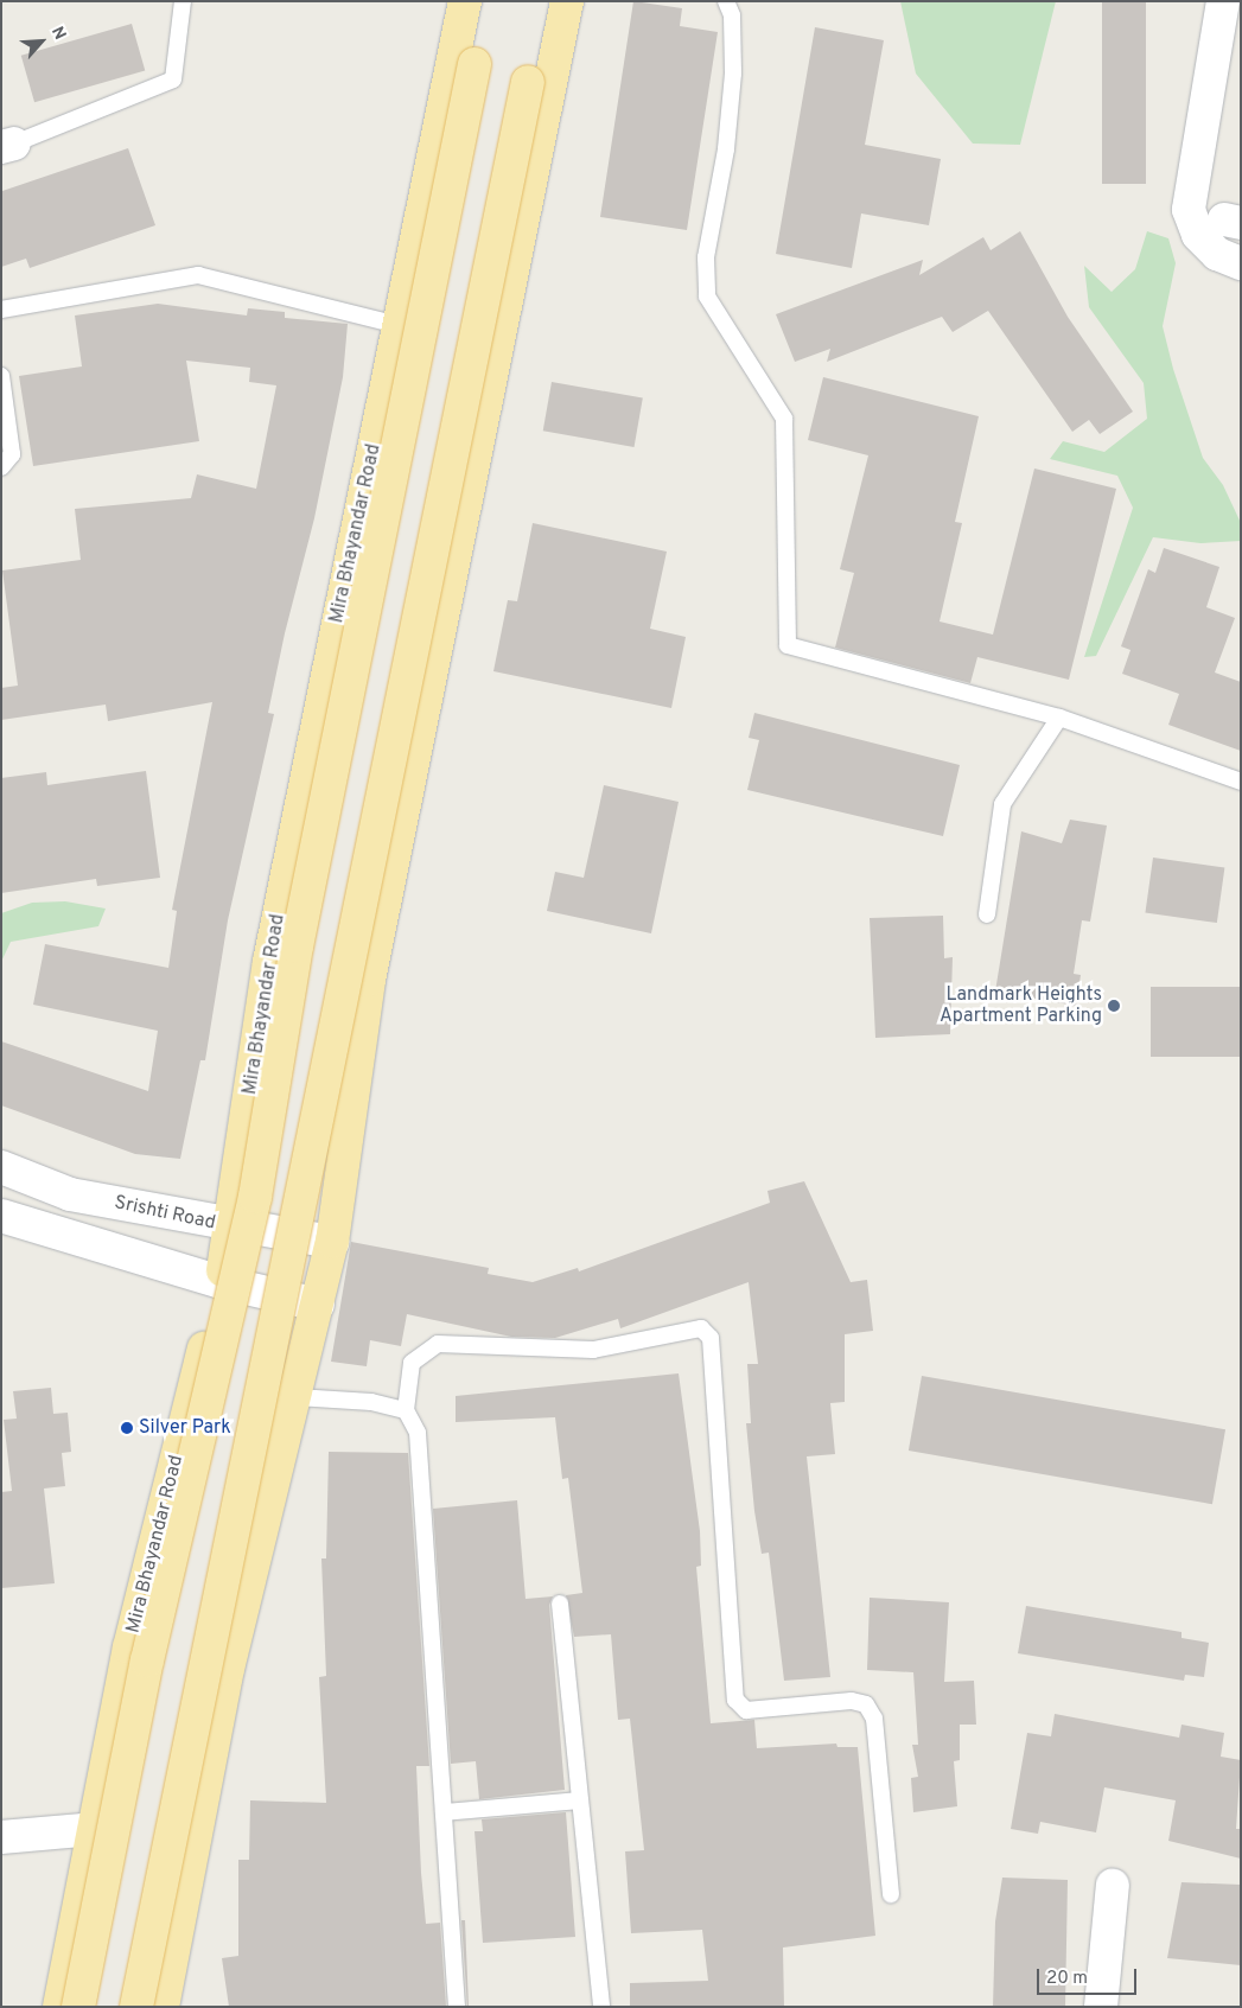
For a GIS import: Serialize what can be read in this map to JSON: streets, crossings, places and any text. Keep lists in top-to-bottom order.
{
  "streets": {
    "main road": ["Mira Bhayandar Road", "Srishti Road"]
  },
  "crossings": [
    ["Mira Bhayandar Road", "Srishti Road"]
  ],
  "places": ["Landmark Heights Apartment Parking", "Silver Park"],
  "scale_bar": "20 m",
  "north": "top right"
}
